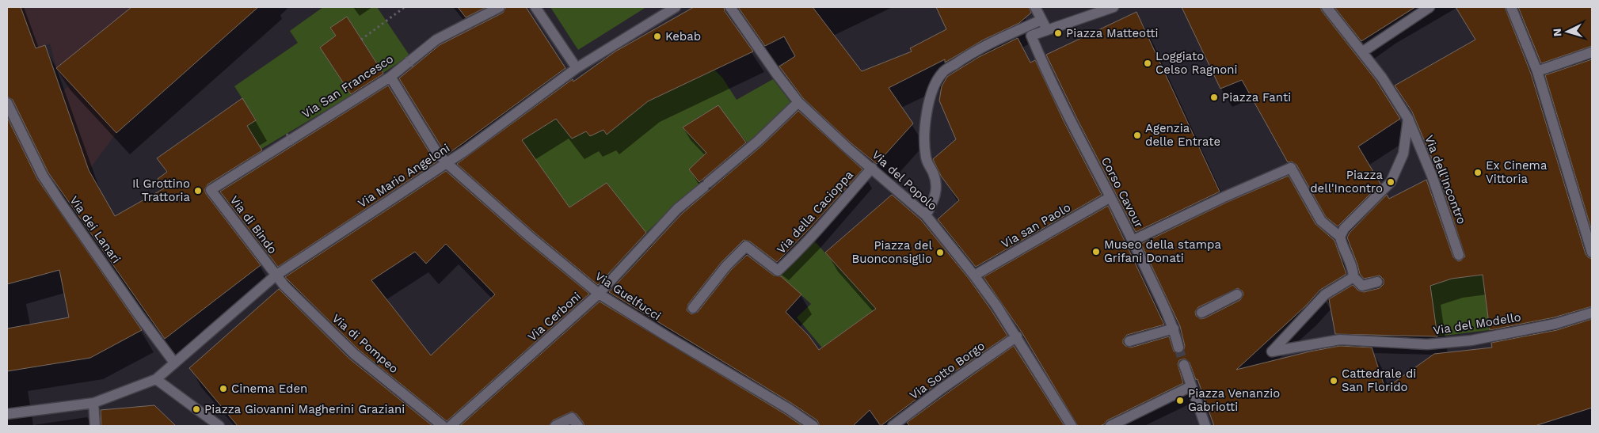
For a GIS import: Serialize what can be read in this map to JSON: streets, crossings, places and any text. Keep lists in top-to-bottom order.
{
  "streets": {
    "street": [
      "Via San Francesco",
      "Via Mario Angeloni",
      "Via dell'Incontro",
      "Via del Popolo",
      "Corso Cavour",
      "Via della Cacioppa",
      "Via di Bindo",
      "Via san Paolo",
      "Via dei Lanari",
      "Via Guelfucci",
      "Via Cerboni",
      "Via del Modello",
      "Via di Pompeo",
      "Via Sotto Borgo"
    ]
  },
  "crossings": [
    ["Via San Francesco", "Via di Bindo"],
    ["Via San Francesco", "Via Guelfucci"],
    ["Via Mario Angeloni", "Via di Bindo"],
    ["Via Mario Angeloni", "Via dei Lanari"],
    ["Via Mario Angeloni", "Via Guelfucci"],
    ["Via Mario Angeloni", "Via di Pompeo"],
    ["Via del Popolo", "Via della Cacioppa"],
    ["Via del Popolo", "Via san Paolo"],
    ["Via del Popolo", "Via Cerboni"],
    ["Via del Popolo", "Via Sotto Borgo"],
    ["Corso Cavour", "Via san Paolo"],
    ["Via di Bindo", "Via di Pompeo"],
    ["Via Guelfucci", "Via Cerboni"]
  ],
  "places": [
    "Piazza Matteotti",
    "Kebab",
    "Loggiato Celso Ragnoni",
    "Piazza Fanti",
    "Agenzia delle Entrate",
    "Ex Cinema Vittoria",
    "Piazza dell'Incontro",
    "Il Grottino Trattoria",
    "Museo della stampa Grifani Donati",
    "Piazza del Buonconsiglio",
    "Cattedrale di San Florido",
    "Cinema Eden",
    "Piazza Venanzio Gabriotti",
    "Piazza Giovanni Magherini Graziani"
  ],
  "north": "left"
}
